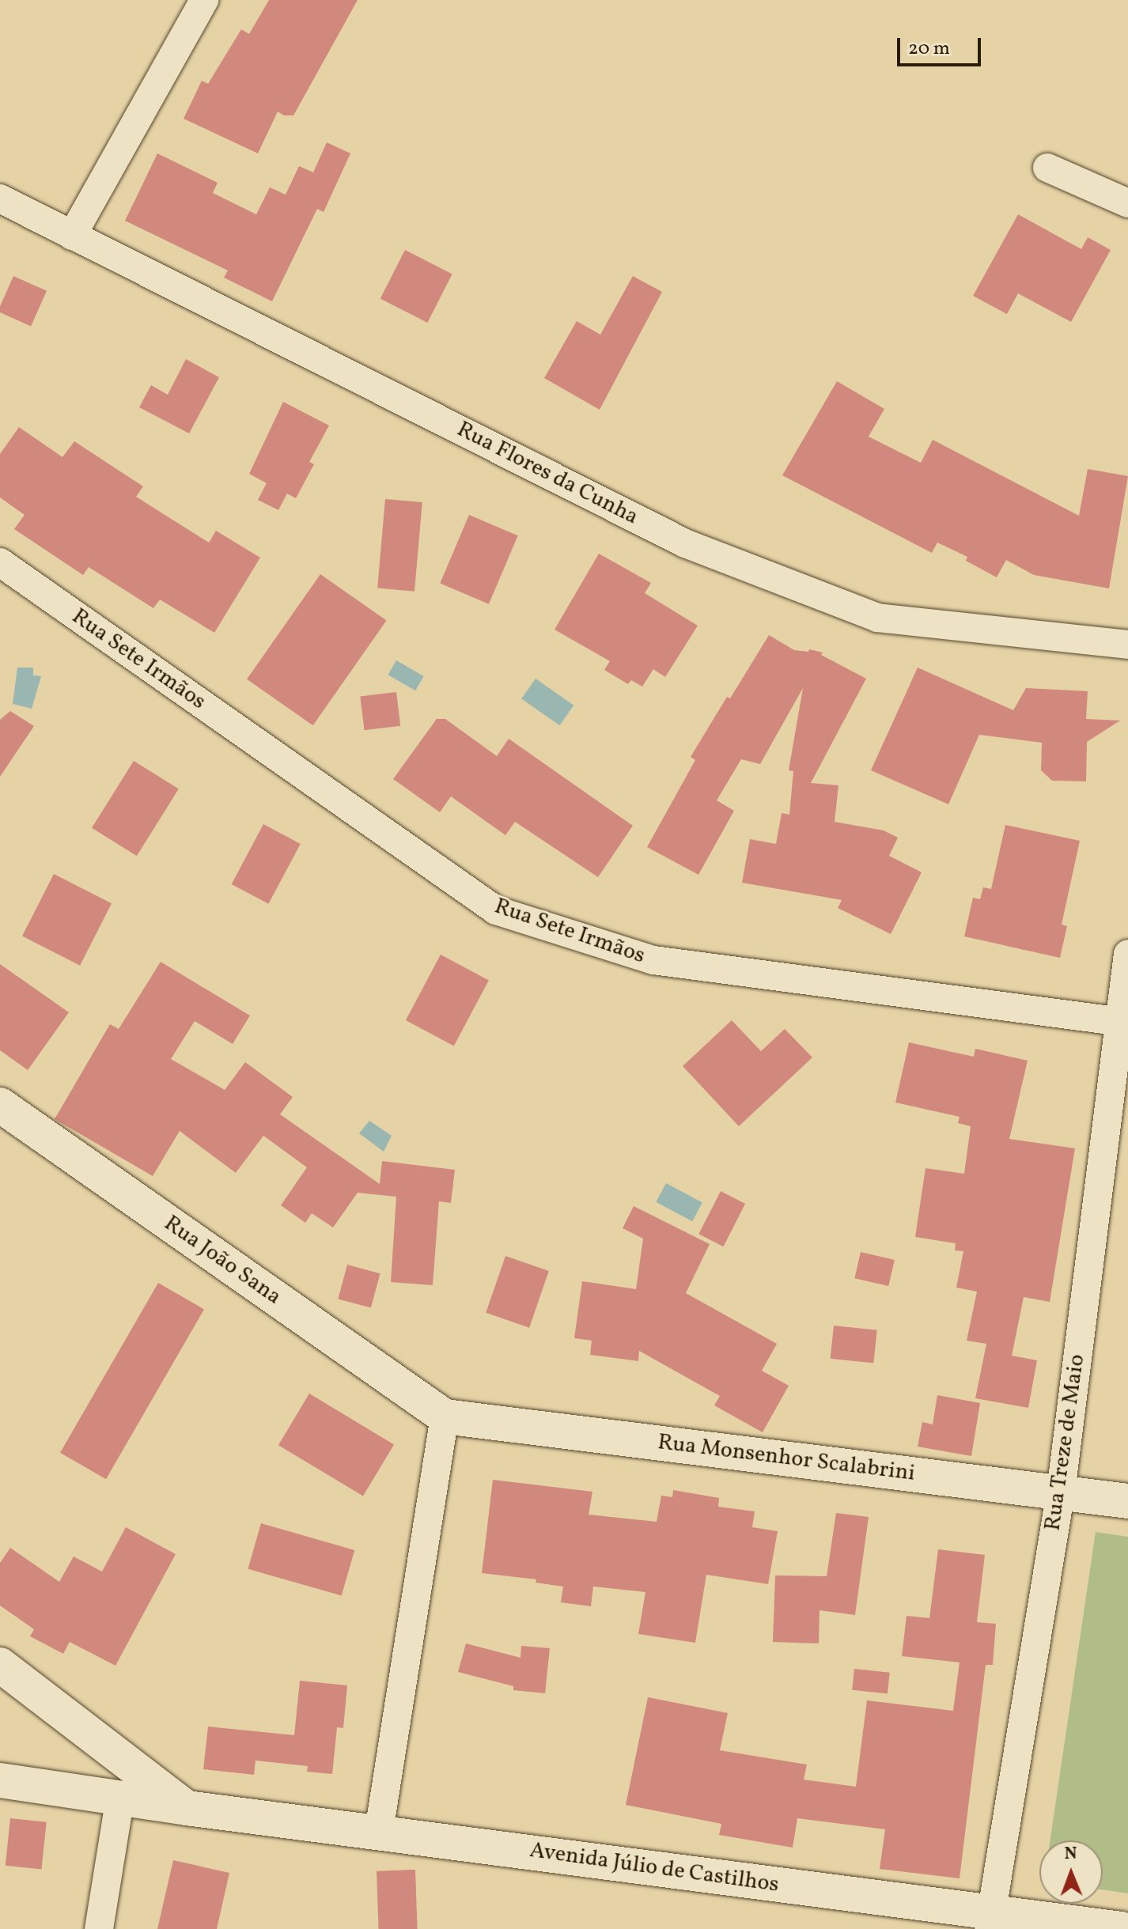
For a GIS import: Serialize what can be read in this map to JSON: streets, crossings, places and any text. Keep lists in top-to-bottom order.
{
  "streets": {
    "street": [
      "Rua Flores da Cunha",
      "Rua Sete Irmãos",
      "Rua João Sana",
      "Rua Treze de Maio",
      "Rua Monsenhor Scalabrini",
      "Avenida Júlio de Castilhos"
    ]
  },
  "crossings": [
    ["Rua Sete Irmãos", "Rua Treze de Maio"],
    ["Rua João Sana", "Rua Monsenhor Scalabrini"],
    ["Rua Treze de Maio", "Rua Monsenhor Scalabrini"],
    ["Rua Treze de Maio", "Avenida Júlio de Castilhos"]
  ],
  "scale_bar": "20 m",
  "north": "top"
}
